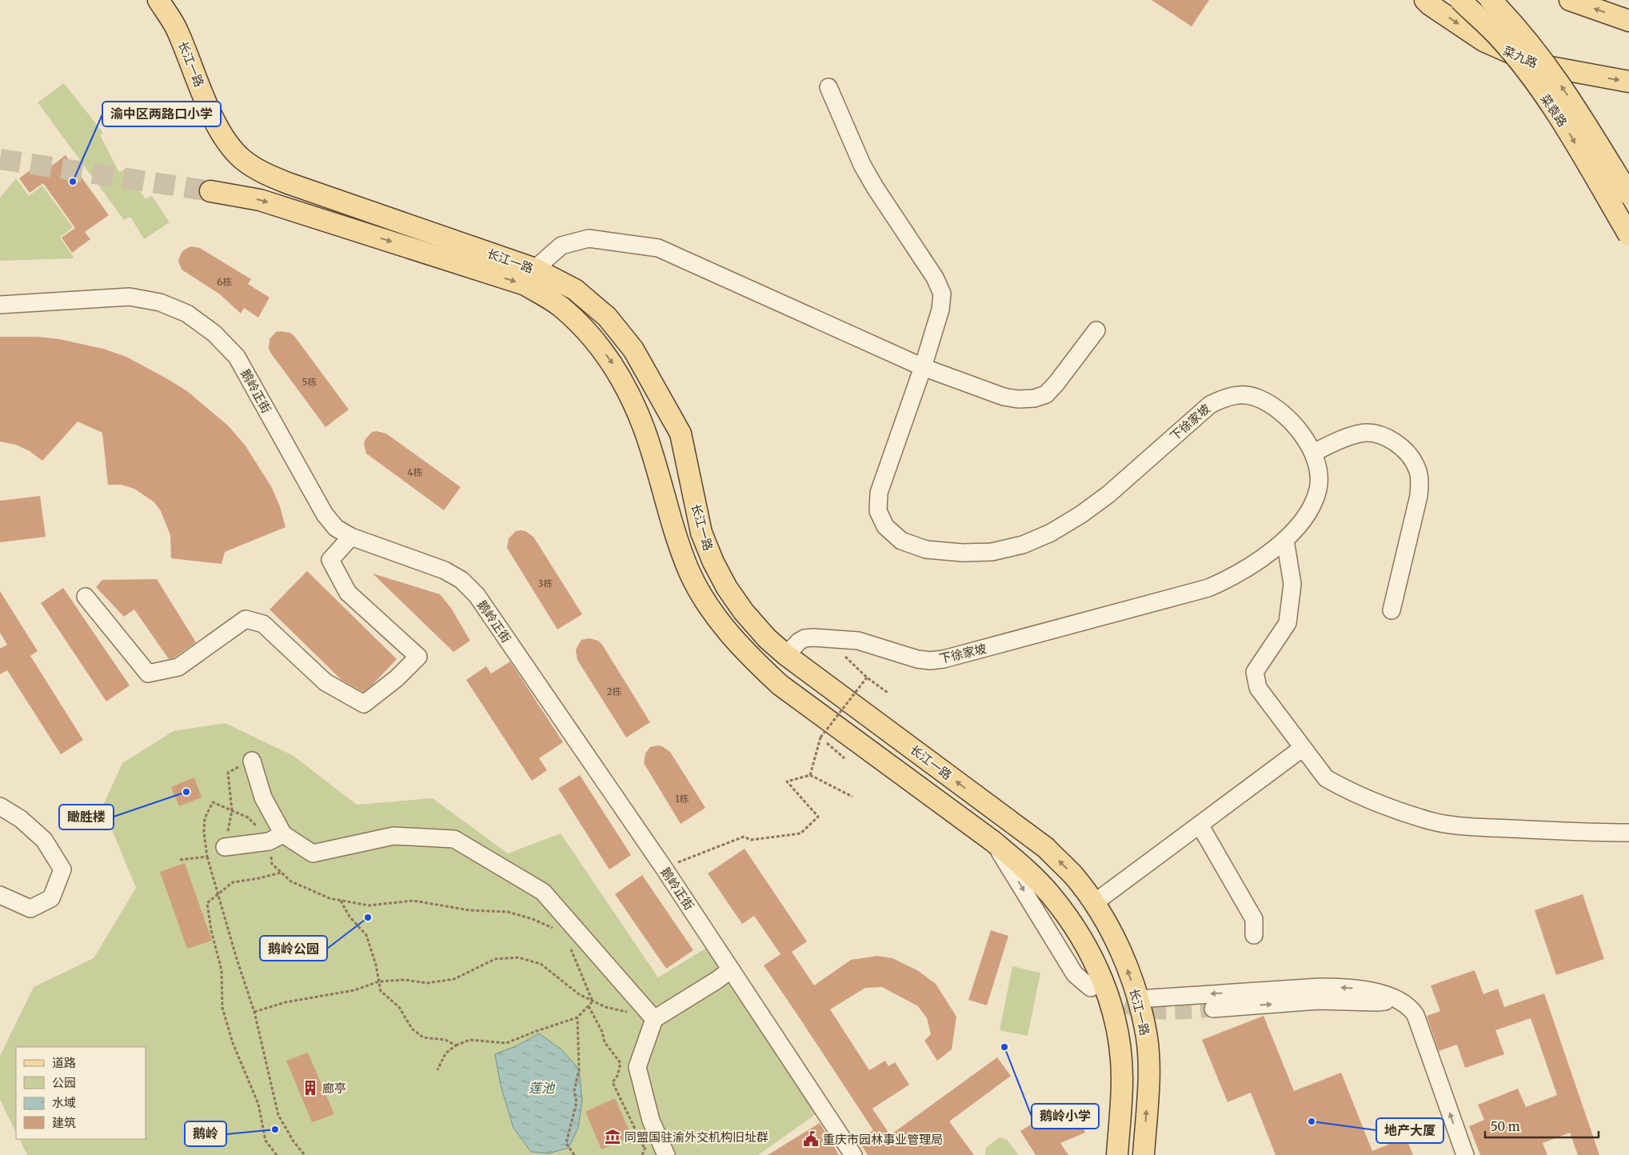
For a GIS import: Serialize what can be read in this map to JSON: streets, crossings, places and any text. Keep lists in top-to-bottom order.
{
  "streets": {
    "main road": ["菜九路", "长江一路", "菜袁路"],
    "street": ["鹅岭正街", "下徐家坡"]
  },
  "crossings": [
    ["长江一路", "下徐家坡"]
  ],
  "one_way": ["菜九路"],
  "water": ["莲池"],
  "places": {
    "other": [
      "渝中区两路口小学",
      "瞰胜楼",
      "鹅岭公园",
      "鹅岭小学",
      "地产大厦",
      "鹅岭"
    ],
    "building": ["廊亭"],
    "museum": ["同盟国驻渝外交机构旧址群"],
    "public building": ["重庆市园林事业管理局"]
  },
  "house_numbers": [
    "6栋",
    "5栋",
    "4栋",
    "3栋",
    "2栋",
    "1栋"
  ],
  "legend": [
    "道路",
    "公园",
    "水域",
    "建筑"
  ],
  "scale_bar": "50 m"
}
